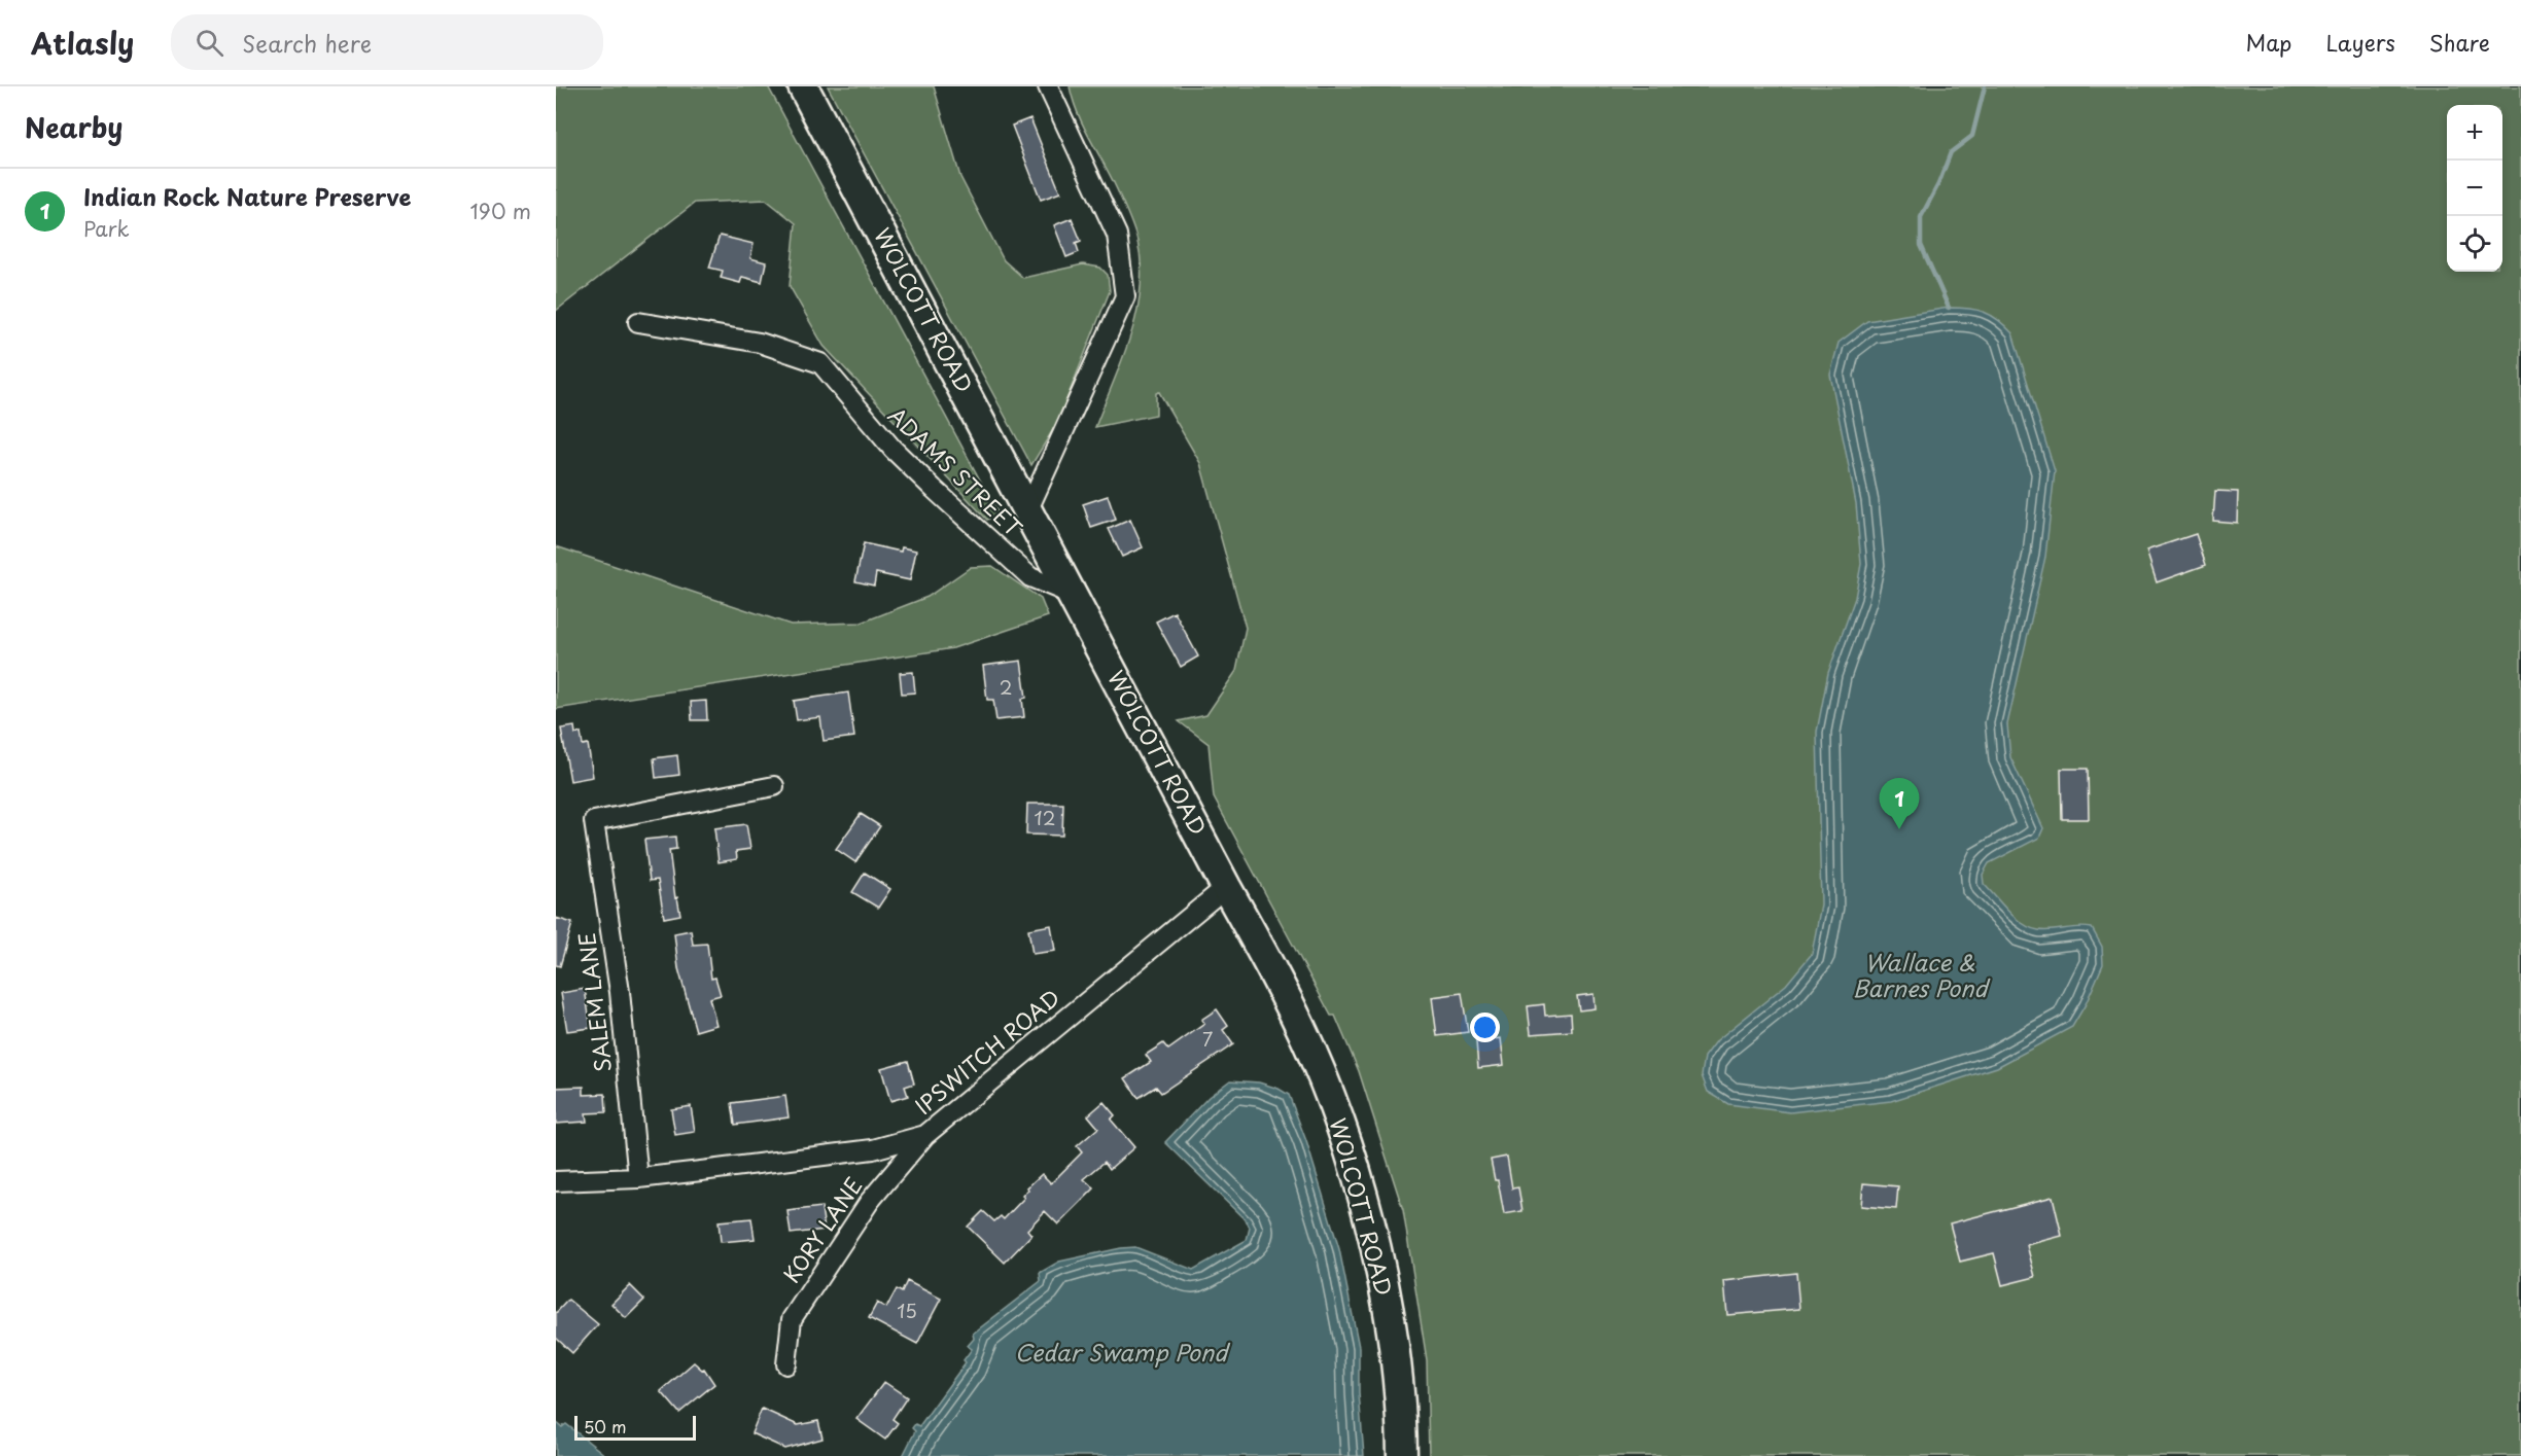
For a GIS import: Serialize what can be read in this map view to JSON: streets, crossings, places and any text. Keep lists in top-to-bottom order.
{
  "streets": {
    "main road": ["WOLCOTT ROAD"],
    "street": [
      "ADAMS STREET",
      "SALEM LANE",
      "IPSWITCH ROAD",
      "KORY LANE"
    ]
  },
  "crossings": [
    ["WOLCOTT ROAD", "ADAMS STREET"],
    ["WOLCOTT ROAD", "IPSWITCH ROAD"],
    ["SALEM LANE", "IPSWITCH ROAD"],
    ["IPSWITCH ROAD", "KORY LANE"]
  ],
  "water": ["Wallace & Barnes Pond", "Cedar Swamp Pond"],
  "house_numbers": [
    "2",
    "12",
    "7",
    "15"
  ],
  "scale_bar": "50 m",
  "page": {
    "header": "Atlasly",
    "search": "Search here",
    "nav": ["Map", "Layers", "Share"],
    "heading": "Nearby",
    "map_buttons": ["+", "−"],
    "list": [
      {
        "mark": "1",
        "name": "Indian Rock Nature Preserve",
        "note": "Park",
        "value": "190 m"
      }
    ],
    "pins": "1",
    "scale": "50 m"
  }
}
